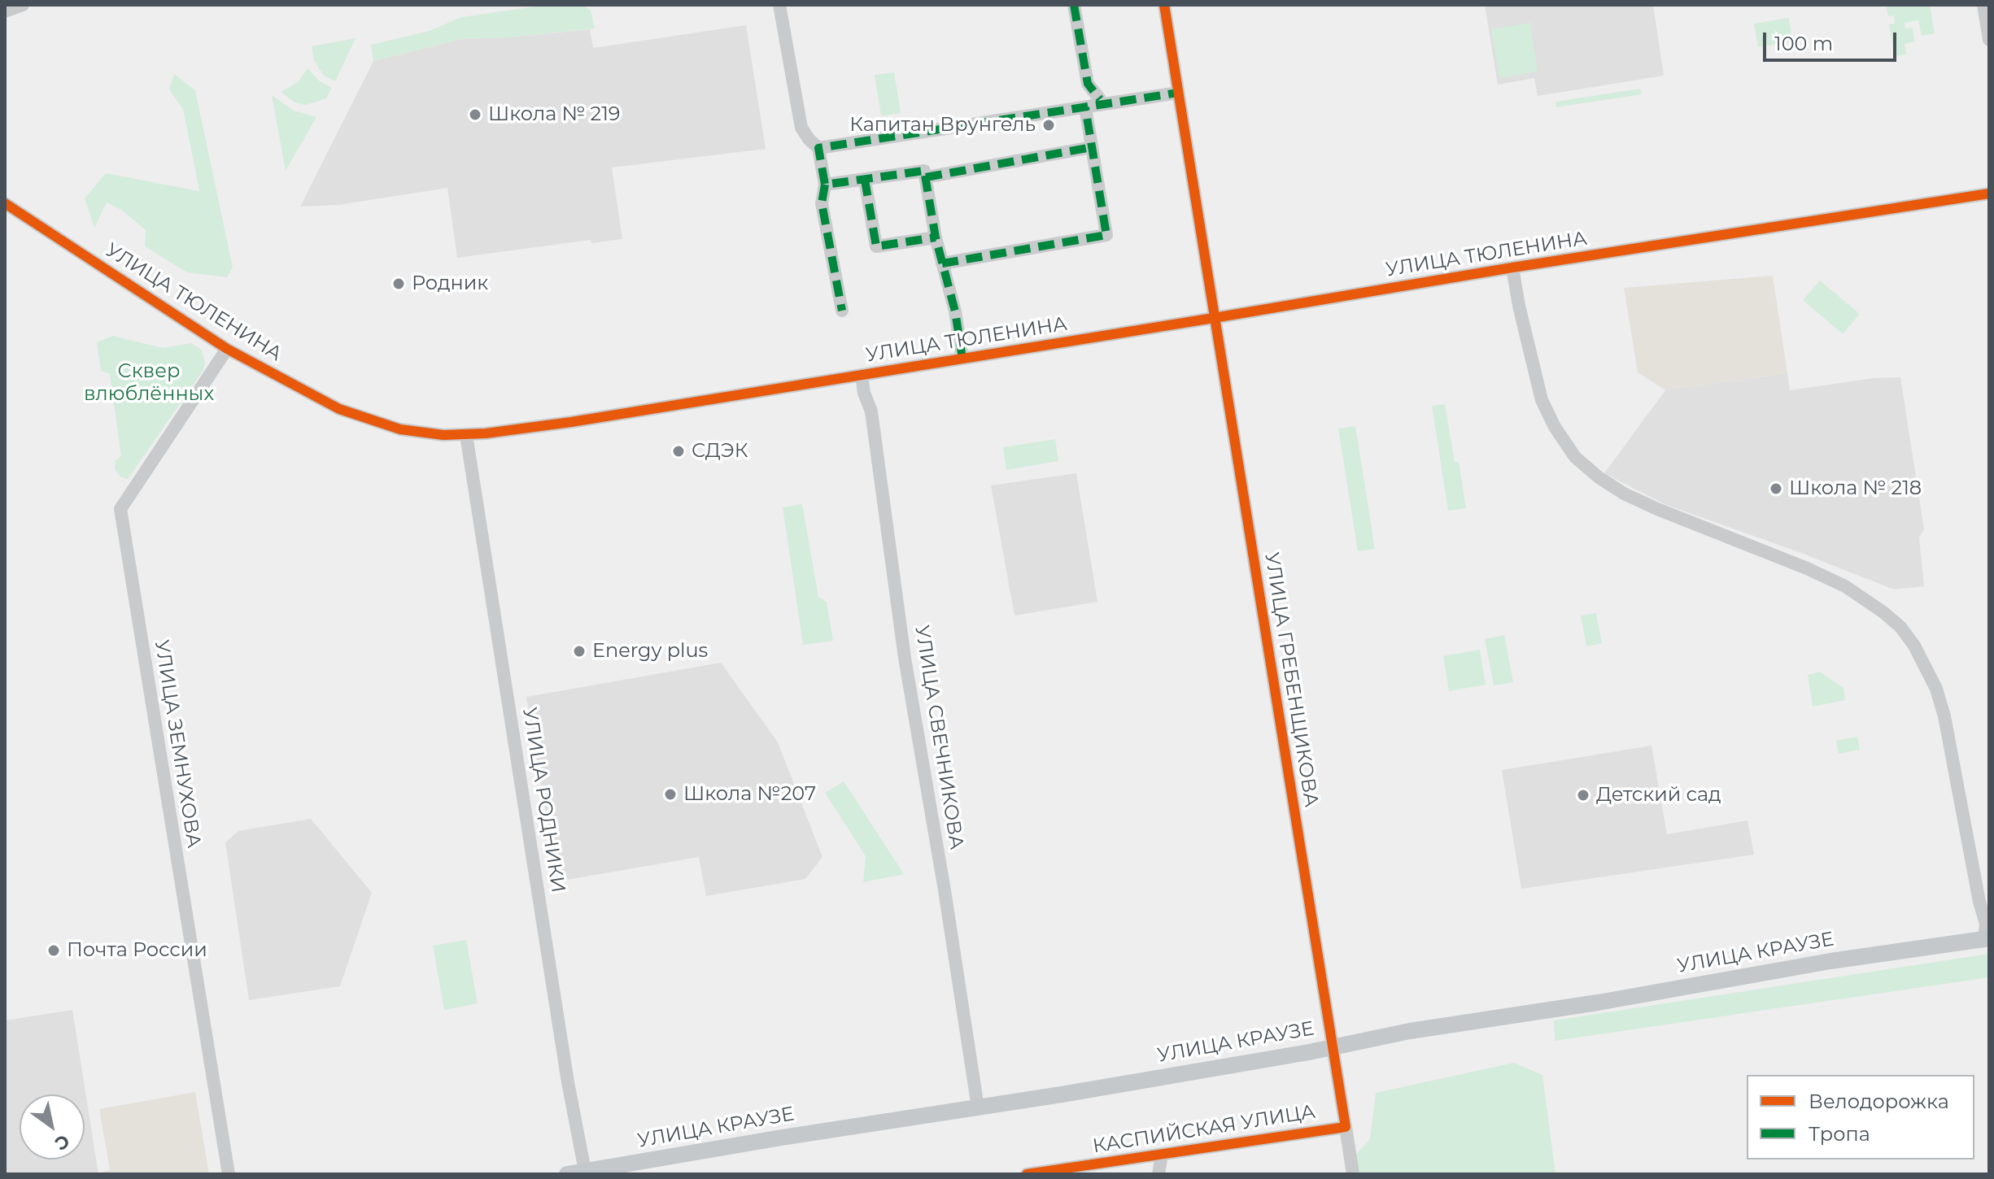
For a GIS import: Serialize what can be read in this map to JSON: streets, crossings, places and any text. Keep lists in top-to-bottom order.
{
  "streets": {
    "main road": ["УЛИЦА КРАУЗЕ"],
    "street": [
      "УЛИЦА ТЮЛЕНИНА",
      "УЛИЦА ГРЕБЕНЩИКОВА",
      "УЛИЦА СВЕЧНИКОВА",
      "УЛИЦА ЗЕМНУХОВА",
      "УЛИЦА РОДНИКИ",
      "КАСПИЙСКАЯ УЛИЦА"
    ]
  },
  "crossings": [
    ["УЛИЦА ТЮЛЕНИНА", "УЛИЦА ГРЕБЕНЩИКОВА"],
    ["УЛИЦА ТЮЛЕНИНА", "УЛИЦА СВЕЧНИКОВА"],
    ["УЛИЦА ТЮЛЕНИНА", "УЛИЦА ЗЕМНУХОВА"],
    ["УЛИЦА ТЮЛЕНИНА", "УЛИЦА РОДНИКИ"],
    ["УЛИЦА ГРЕБЕНЩИКОВА", "УЛИЦА КРАУЗЕ"],
    ["УЛИЦА ГРЕБЕНЩИКОВА", "КАСПИЙСКАЯ УЛИЦА"],
    ["УЛИЦА СВЕЧНИКОВА", "УЛИЦА КРАУЗЕ"],
    ["УЛИЦА РОДНИКИ", "УЛИЦА КРАУЗЕ"],
    ["УЛИЦА КРАУЗЕ", "КАСПИЙСКАЯ УЛИЦА"]
  ],
  "parks": ["Сквер влюблённых"],
  "places": [
    "Школа № 219",
    "Капитан Врунгель",
    "Родник",
    "СДЭК",
    "Школа № 218",
    "Energy plus",
    "Школа №207",
    "Детский сад",
    "Почта России"
  ],
  "legend": ["Велодорожка", "Тропа"],
  "scale_bar": "100 m",
  "north": "bottom right"
}
